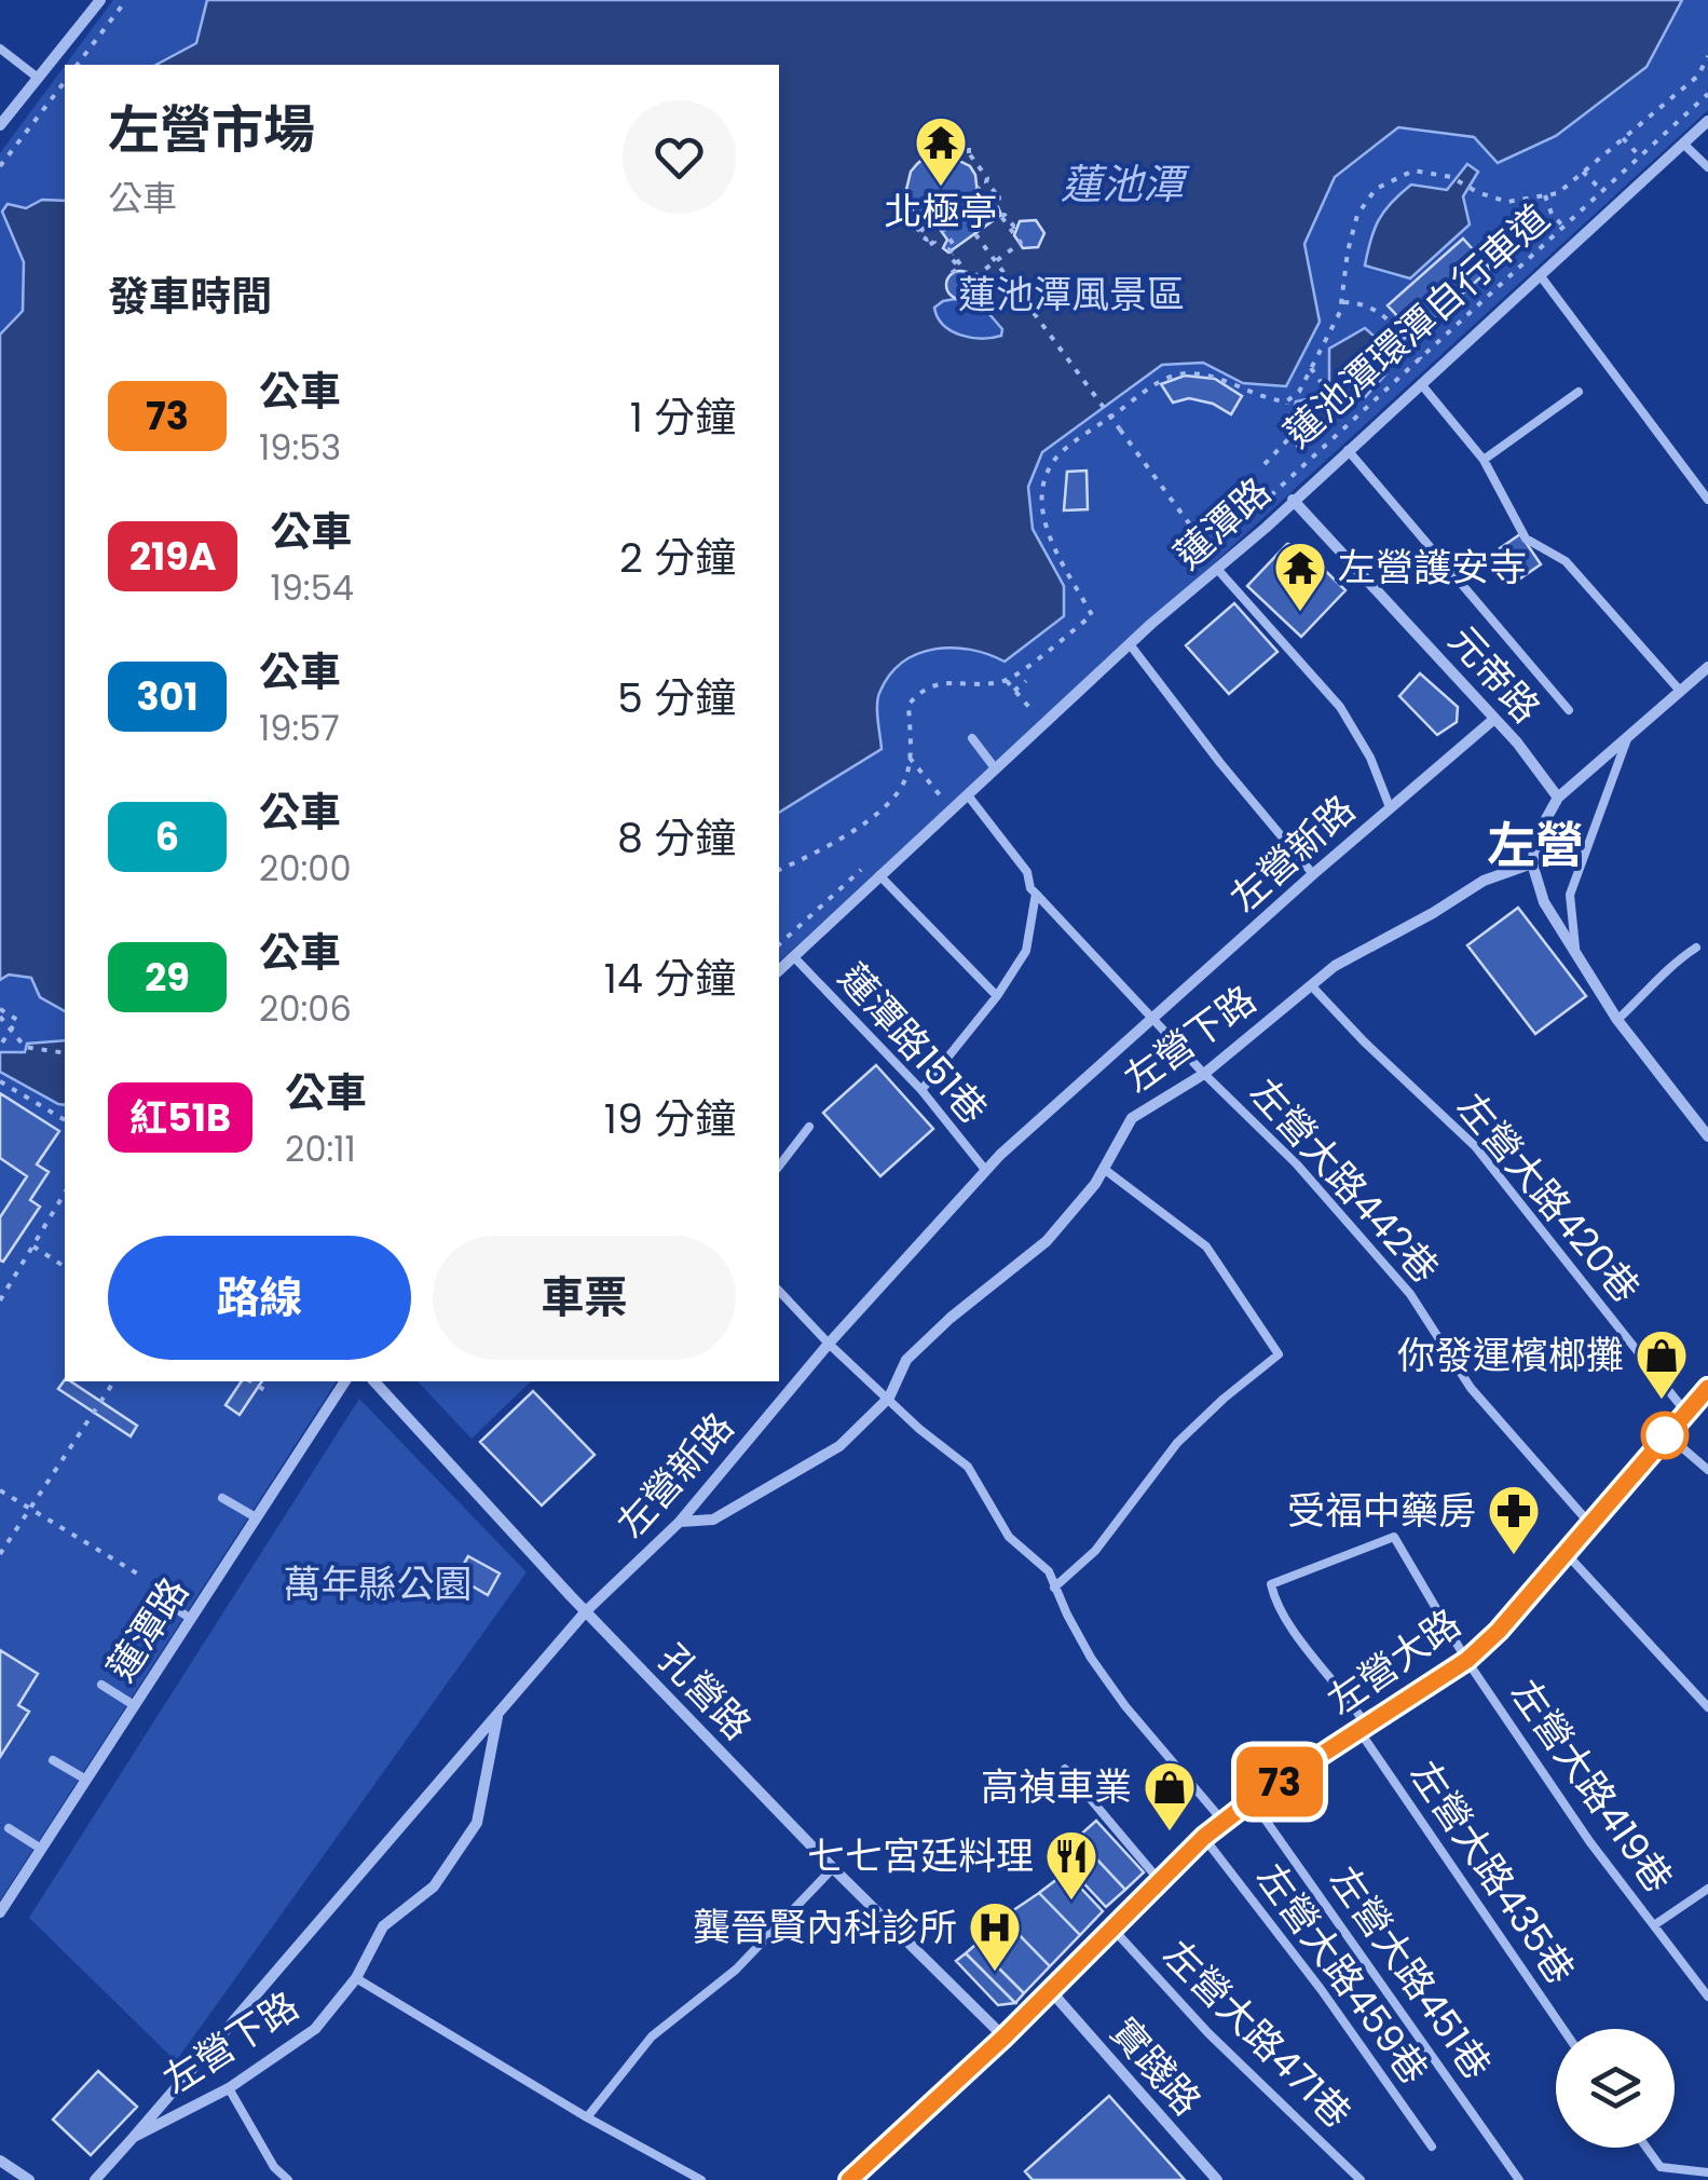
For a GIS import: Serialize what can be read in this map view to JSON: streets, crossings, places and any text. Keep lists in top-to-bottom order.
{
  "streets": {
    "street": [
      "蓮潭路",
      "元帝路",
      "左營新路",
      "左營下路",
      "左營大路",
      "孔營路",
      "實踐路"
    ],
    "lane": [
      "蓮潭路151巷",
      "左營大路442巷",
      "左營大路420巷",
      "左營大路419巷",
      "左營大路435巷",
      "左營大路451巷",
      "左營大路459巷",
      "左營大路471巷"
    ],
    "path": ["蓮池潭環潭自行車道"]
  },
  "crossings": [
    ["蓮潭路", "元帝路"],
    ["蓮潭路", "蓮潭路151巷"],
    ["蓮潭路", "左營大路442巷"],
    ["元帝路", "左營新路"],
    ["左營新路", "左營下路"],
    ["左營新路", "蓮潭路151巷"],
    ["左營新路", "左營大路442巷"],
    ["左營新路", "孔營路"],
    ["左營下路", "左營大路442巷"],
    ["左營下路", "左營大路420巷"],
    ["左營大路442巷", "左營大路"],
    ["左營大路420巷", "左營大路"],
    ["左營大路", "孔營路"],
    ["左營大路", "左營大路419巷"],
    ["左營大路", "左營大路435巷"],
    ["左營大路", "左營大路451巷"],
    ["左營大路", "左營大路459巷"],
    ["左營大路", "左營大路471巷"],
    ["左營大路", "實踐路"],
    ["左營大路419巷", "左營大路435巷"]
  ],
  "districts": ["左營"],
  "water": ["蓮池潭"],
  "parks": ["蓮池潭風景區", "萬年縣公園"],
  "places": {
    "temple": ["北極亭", "左營護安寺"],
    "shop": ["你發運檳榔攤", "高禎車業"],
    "pharmacy": ["受福中藥房"],
    "restaurant": ["七七宮廷料理"],
    "hospital": ["龔晉賢內科診所"]
  },
  "lines": ["bus line 73"],
  "page": {
    "on_map": "73",
    "heading": [
      ["左營市場", "公車"],
      "發車時間"
    ],
    "list": [
      {
        "mark": "73",
        "name": "公車",
        "note": "19:53",
        "value": "1 分鐘"
      },
      {
        "mark": "219A",
        "name": "公車",
        "note": "19:54",
        "value": "2 分鐘"
      },
      {
        "mark": "301",
        "name": "公車",
        "note": "19:57",
        "value": "5 分鐘"
      },
      {
        "mark": "6",
        "name": "公車",
        "note": "20:00",
        "value": "8 分鐘"
      },
      {
        "mark": "29",
        "name": "公車",
        "note": "20:06",
        "value": "14 分鐘"
      },
      {
        "mark": "紅51B",
        "name": "公車",
        "note": "20:11",
        "value": "19 分鐘"
      }
    ],
    "buttons": ["路線", "車票"]
  }
}
